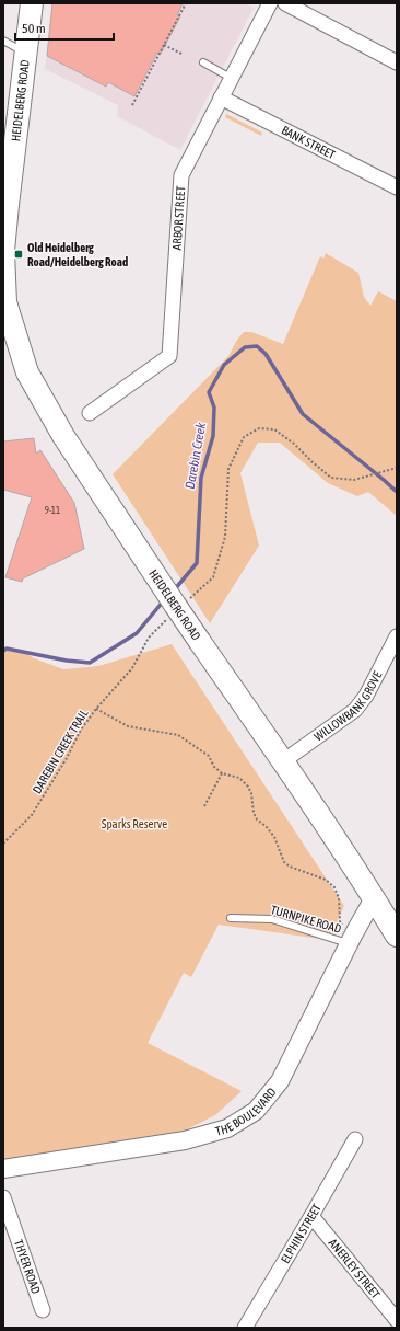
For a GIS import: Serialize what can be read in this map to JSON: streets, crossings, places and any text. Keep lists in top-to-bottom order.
{
  "streets": {
    "main road": ["HEIDELBERG ROAD"],
    "street": [
      "BANK STREET",
      "ARBOR STREET",
      "WILLOWBANK GROVE",
      "THE BOULEVARD",
      "ELPHIN STREET",
      "THYER ROAD",
      "ANERLEY STREET"
    ],
    "lane": ["TURNPIKE ROAD"],
    "path": ["DAREBIN CREEK TRAIL"]
  },
  "crossings": [
    ["HEIDELBERG ROAD", "WILLOWBANK GROVE"],
    ["HEIDELBERG ROAD", "THE BOULEVARD"],
    ["BANK STREET", "ARBOR STREET"],
    ["TURNPIKE ROAD", "THE BOULEVARD"],
    ["ELPHIN STREET", "ANERLEY STREET"]
  ],
  "water": ["Darebin Creek"],
  "parks": ["Sparks Reserve"],
  "places": {
    "transit": ["Old Heidelberg Road/Heidelberg Road"]
  },
  "house_numbers": ["9-11"],
  "scale_bar": "50 m"
}
